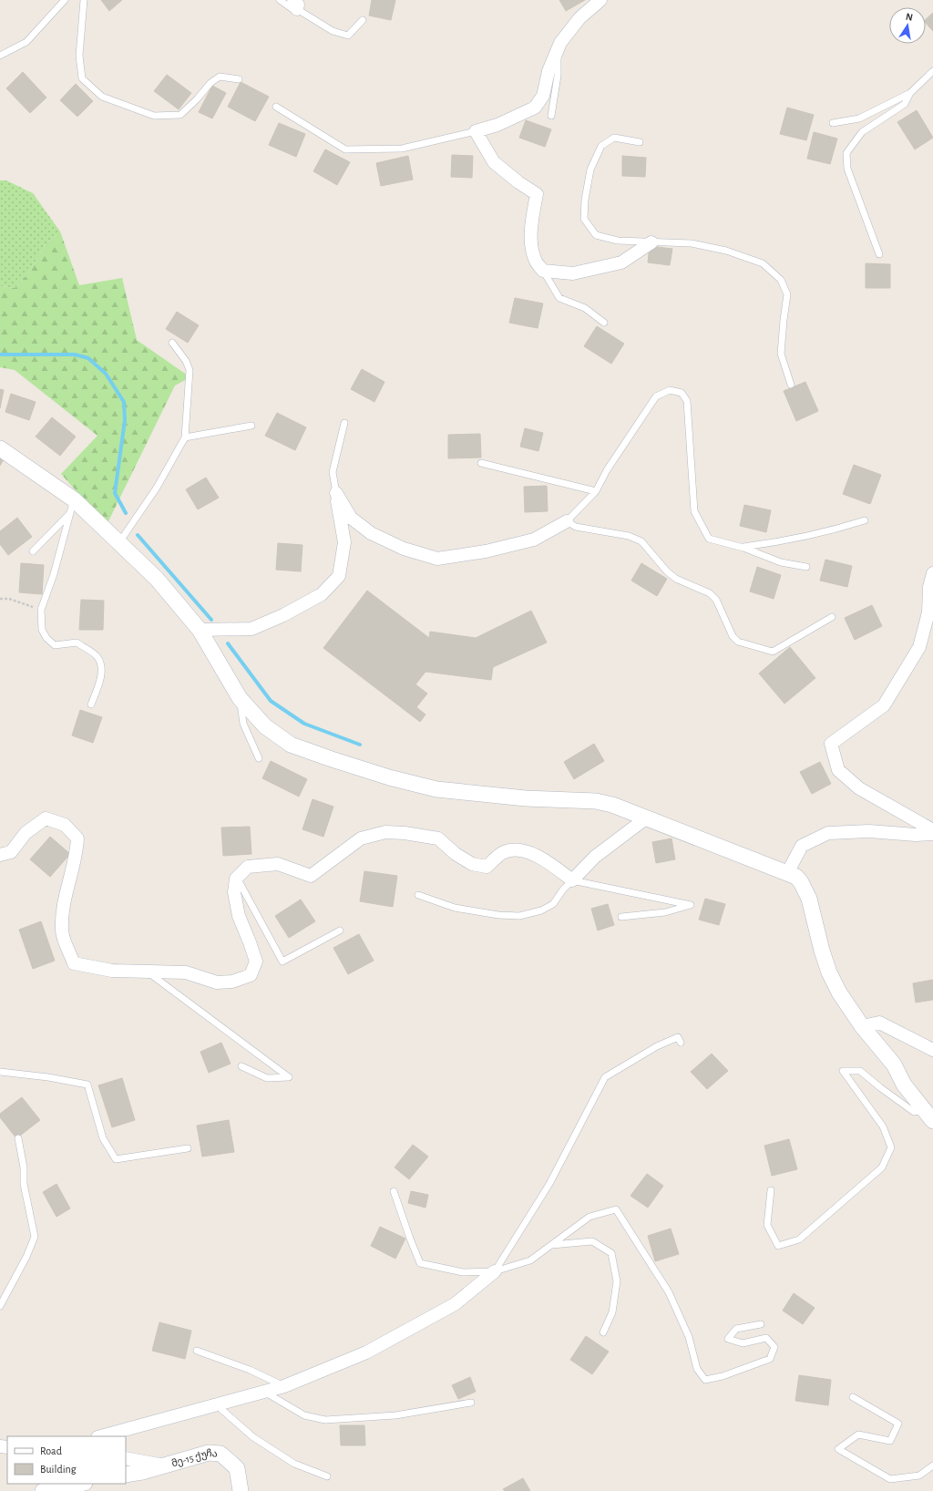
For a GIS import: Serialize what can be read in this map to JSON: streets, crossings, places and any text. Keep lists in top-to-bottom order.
{
  "streets": {
    "street": ["მე-15 ქუჩა"]
  },
  "legend": ["Road", "Building"],
  "north": "top"
}
